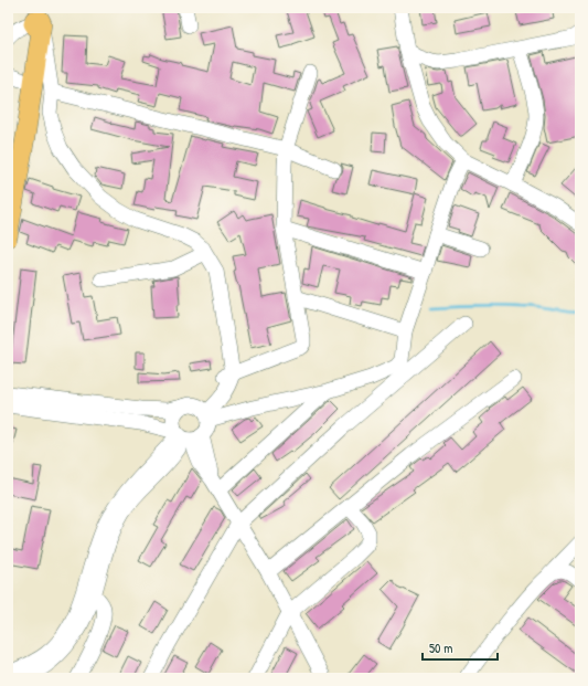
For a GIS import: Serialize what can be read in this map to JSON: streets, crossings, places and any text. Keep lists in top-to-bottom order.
{
  "scale_bar": "50 m"
}
